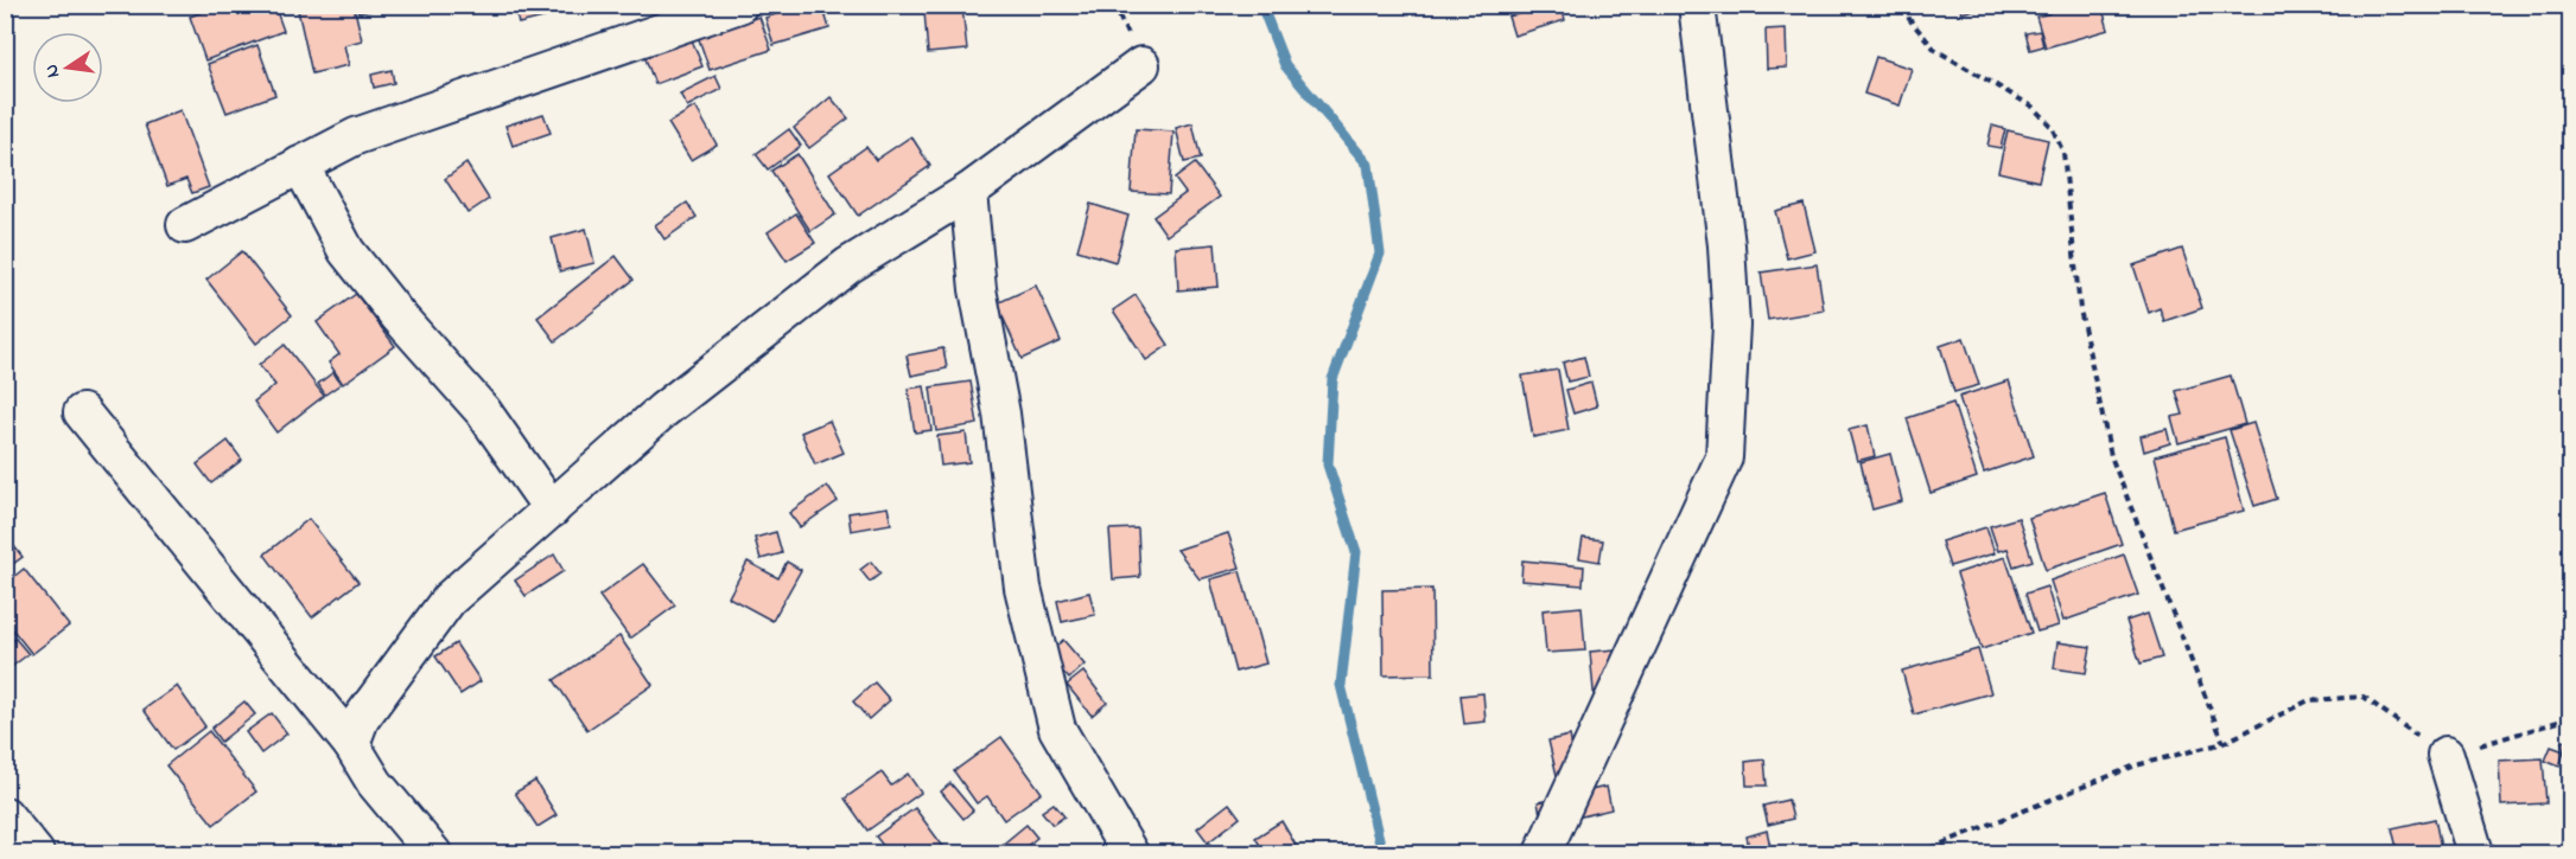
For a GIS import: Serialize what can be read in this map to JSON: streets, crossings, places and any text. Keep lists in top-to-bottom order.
{
  "north": "left"
}
